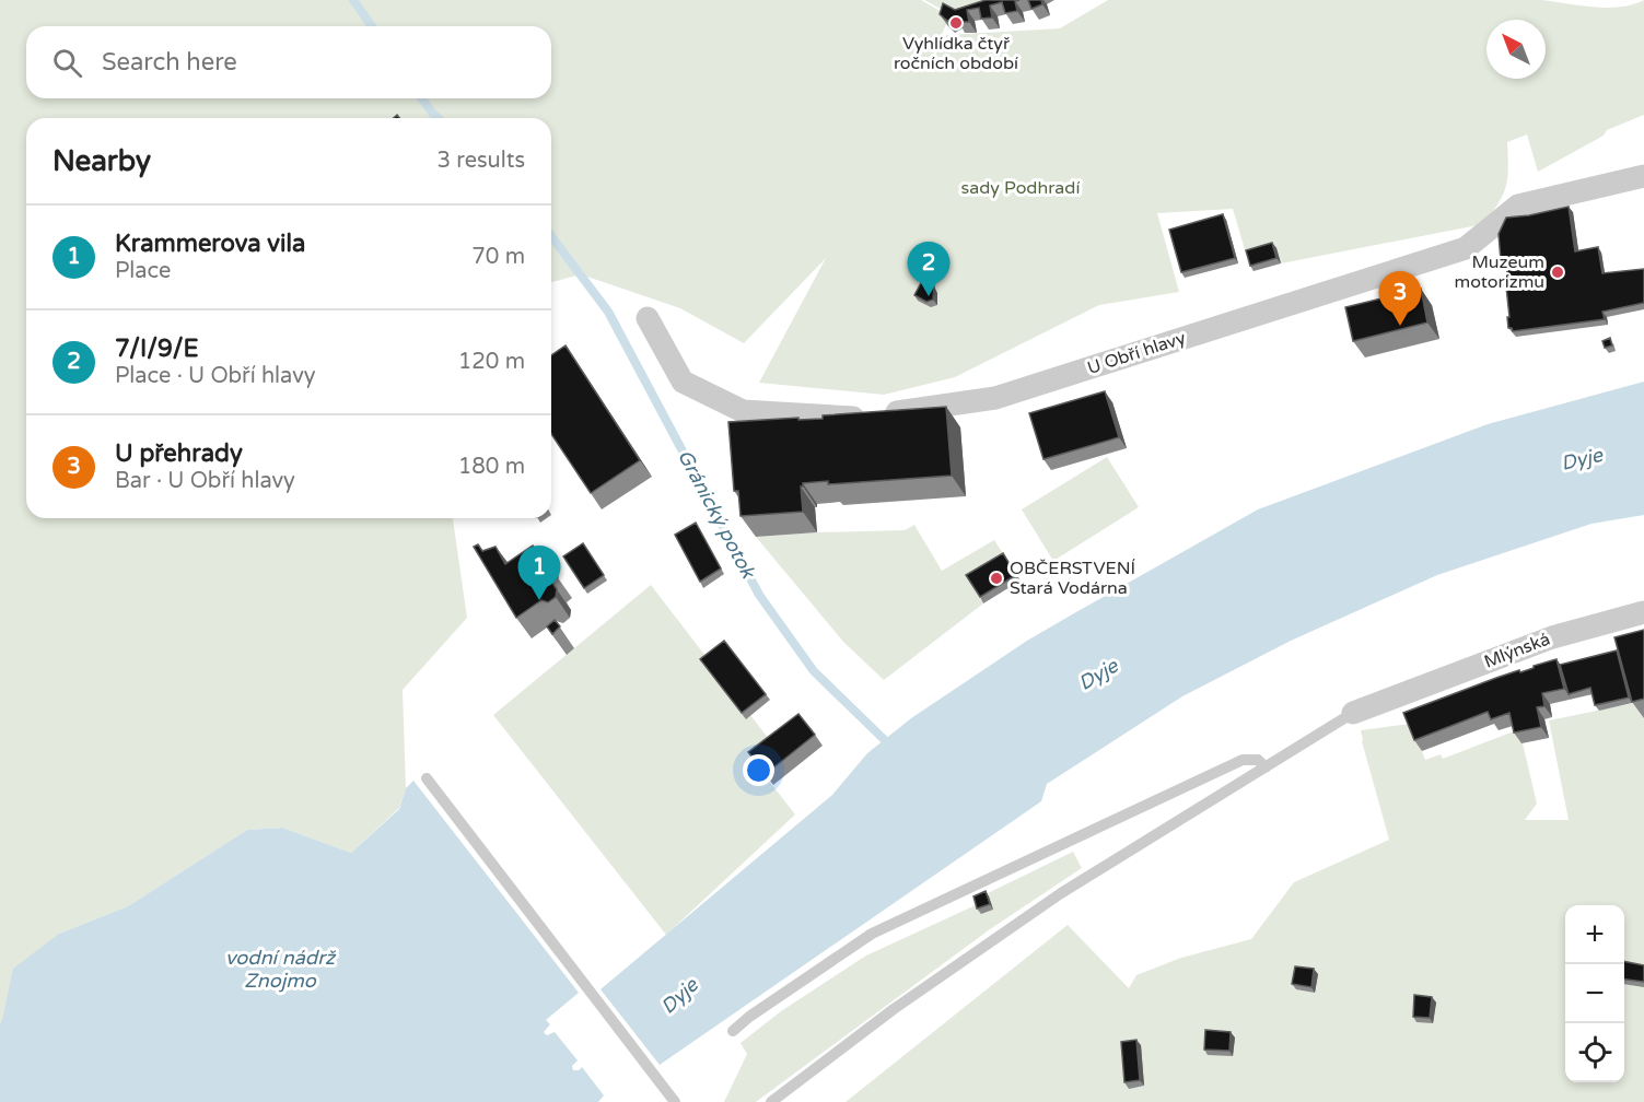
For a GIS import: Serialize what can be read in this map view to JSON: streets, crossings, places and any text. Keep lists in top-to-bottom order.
{
  "streets": {
    "street": ["U Obří hlavy", "Mlýnská"]
  },
  "water": ["Dyje", "Gránický potok", "vodní nádrž Znojmo"],
  "parks": ["sady Podhradí"],
  "places": ["Vyhlídka čtyř ročních období", "Muzeum motorizmu", "OBČERSTVENÍ Stará Vodárna"],
  "north": "top left",
  "page": {
    "search": "Search here",
    "heading": ["Nearby", "3 results"],
    "list": [
      {
        "mark": "1",
        "name": "Krammerova vila",
        "note": "Place",
        "value": "70 m"
      },
      {
        "mark": "2",
        "name": "7/I/9/E",
        "note": "Place · U Obří hlavy",
        "value": "120 m"
      },
      {
        "mark": "3",
        "name": "U přehrady",
        "note": "Bar · U Obří hlavy",
        "value": "180 m"
      }
    ],
    "pins": ["2", "3", "1"],
    "map_buttons": ["+", "−"]
  }
}
